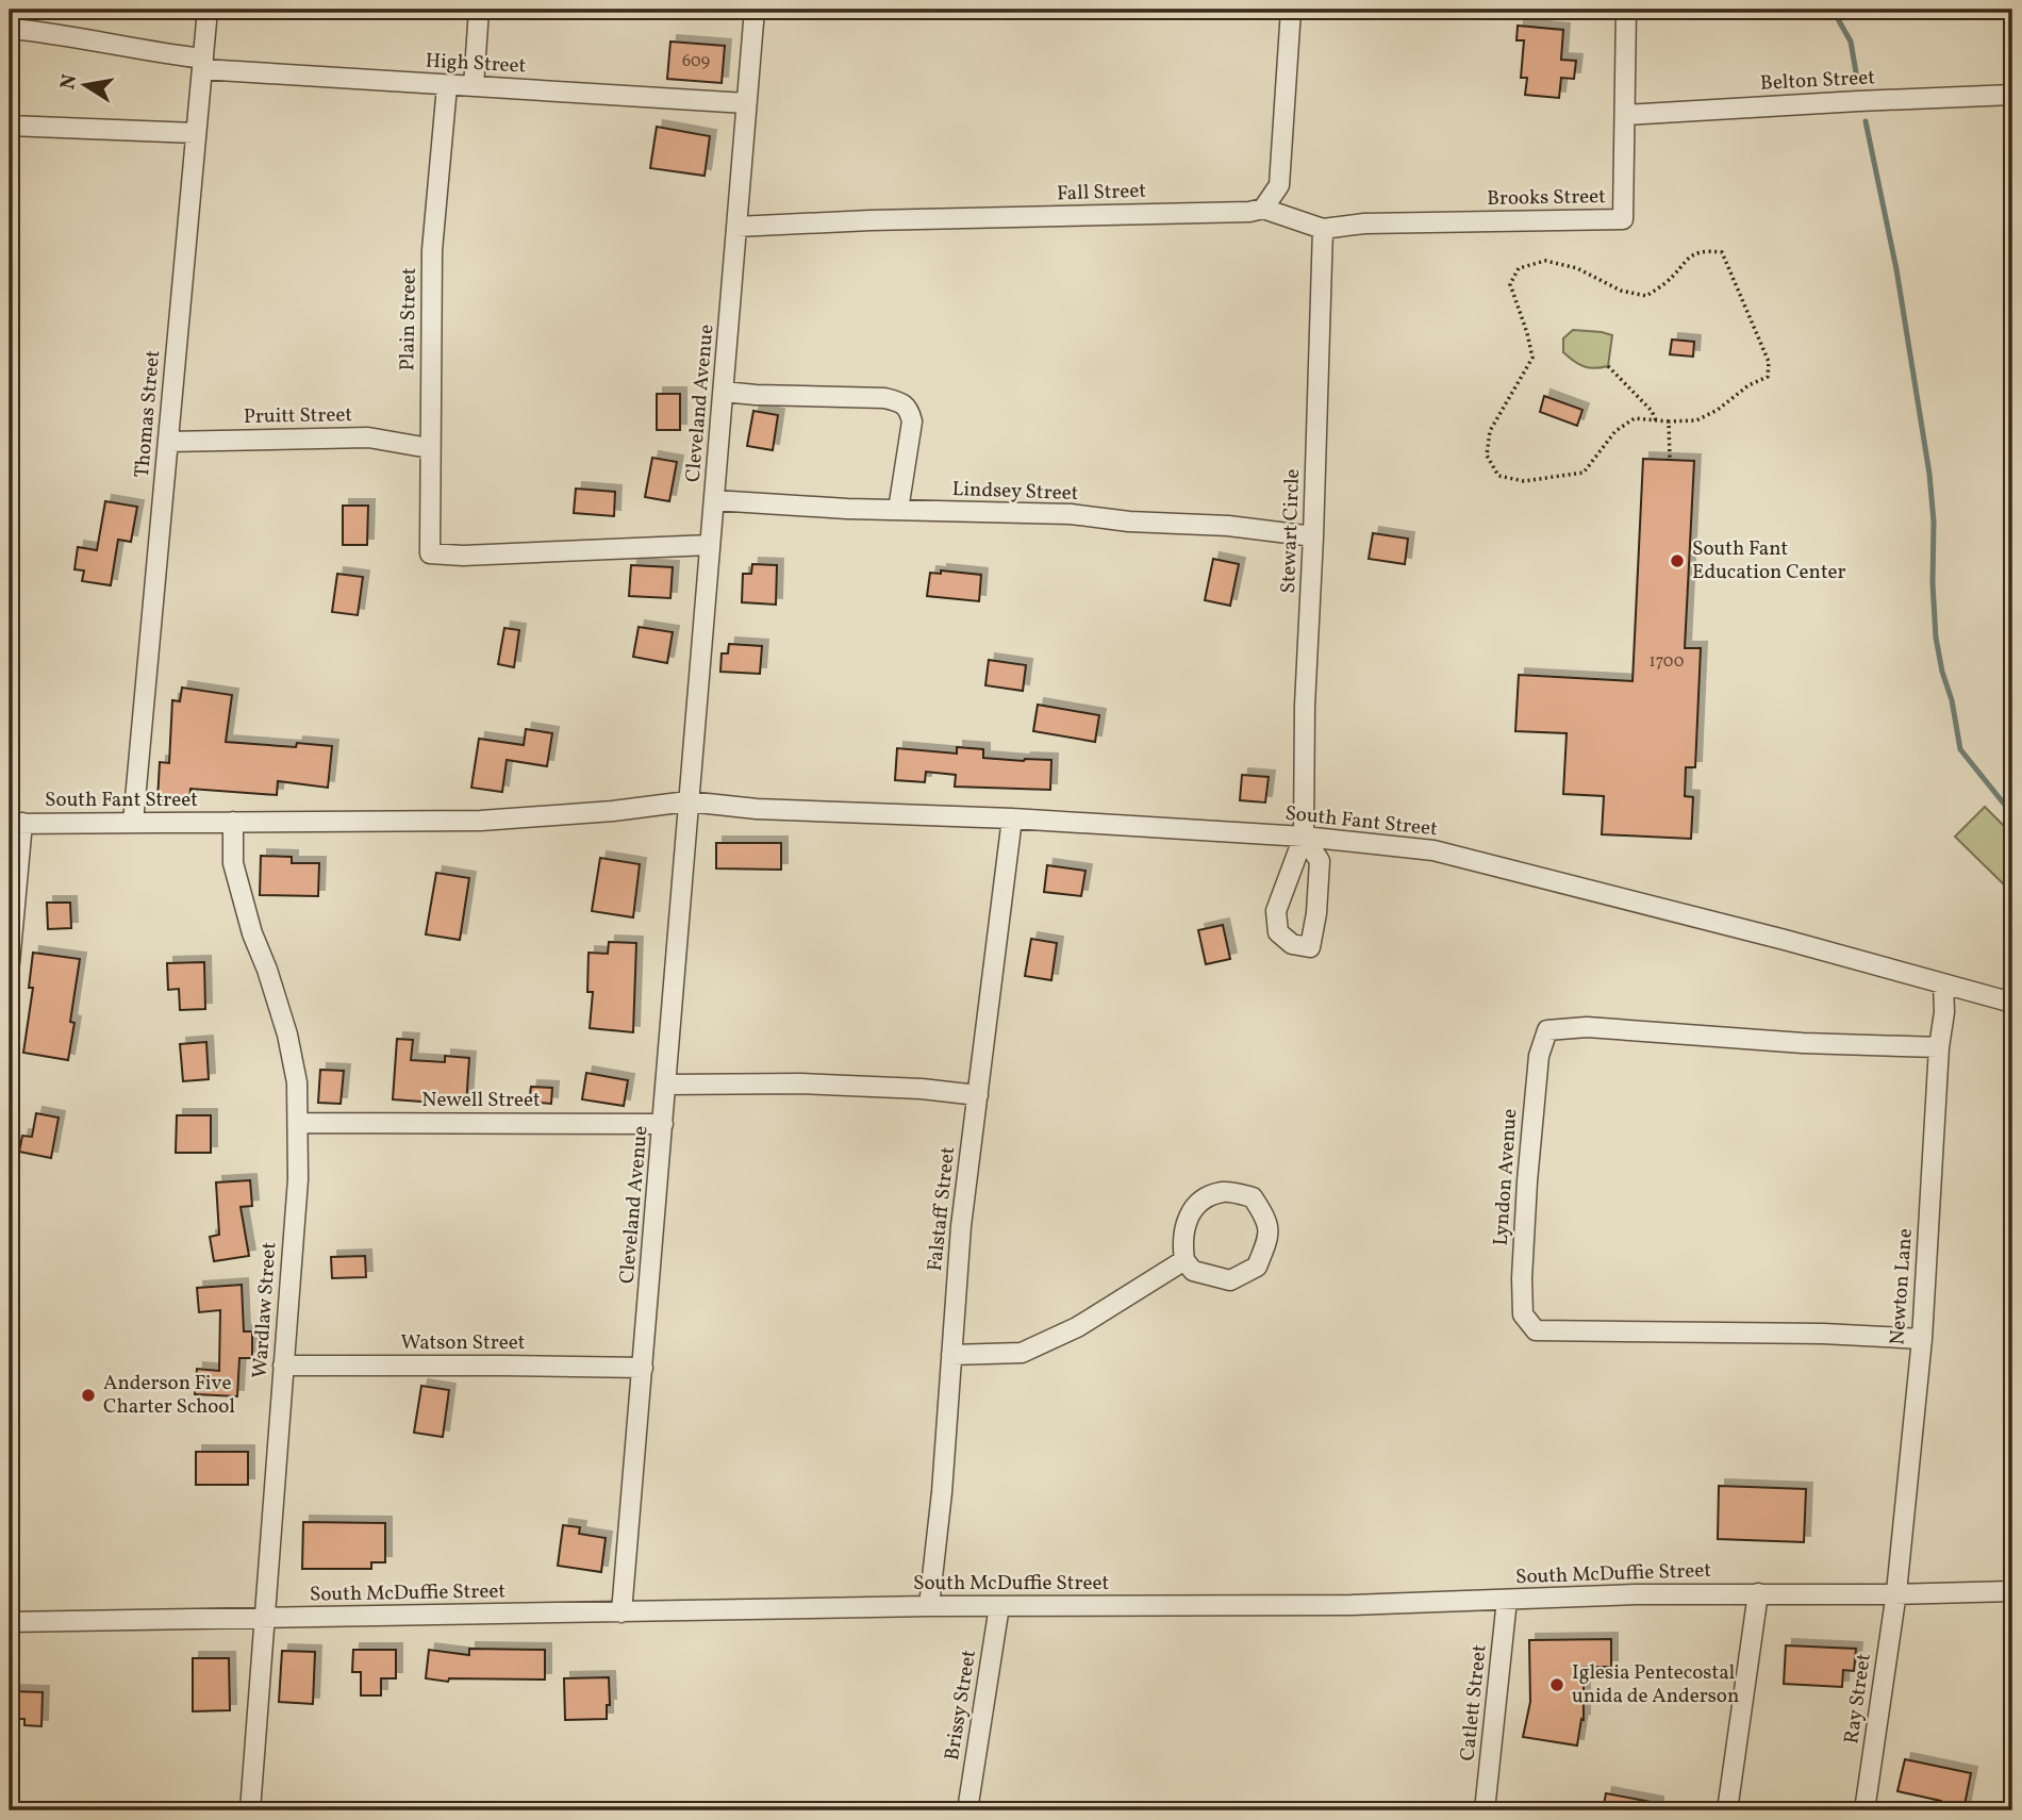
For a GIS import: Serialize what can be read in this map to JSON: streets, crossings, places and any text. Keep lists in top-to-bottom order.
{
  "streets": {
    "street": [
      "High Street",
      "Belton Street",
      "Fall Street",
      "Brooks Street",
      "Plain Street",
      "Cleveland Avenue",
      "Thomas Street",
      "Pruitt Street",
      "Lindsey Street",
      "Stewart Circle",
      "South Fant Street",
      "Newell Street",
      "Lyndon Avenue",
      "Falstaff Street",
      "Newton Lane",
      "Wardlaw Street",
      "Watson Street",
      "South McDuffie Street",
      "Ray Street",
      "Catlett Street",
      "Brissy Street"
    ]
  },
  "crossings": [
    ["High Street", "Plain Street"],
    ["High Street", "Cleveland Avenue"],
    ["High Street", "Thomas Street"],
    ["Belton Street", "Brooks Street"],
    ["Fall Street", "Brooks Street"],
    ["Fall Street", "Cleveland Avenue"],
    ["Brooks Street", "Stewart Circle"],
    ["Plain Street", "Cleveland Avenue"],
    ["Plain Street", "Pruitt Street"],
    ["Cleveland Avenue", "Lindsey Street"],
    ["Cleveland Avenue", "South Fant Street"],
    ["Cleveland Avenue", "Newell Street"],
    ["Cleveland Avenue", "Watson Street"],
    ["Cleveland Avenue", "South McDuffie Street"],
    ["Thomas Street", "Pruitt Street"],
    ["Thomas Street", "South Fant Street"],
    ["Lindsey Street", "Stewart Circle"],
    ["Stewart Circle", "South Fant Street"],
    ["South Fant Street", "Falstaff Street"],
    ["South Fant Street", "Newton Lane"],
    ["South Fant Street", "Wardlaw Street"],
    ["Newell Street", "Wardlaw Street"],
    ["Lyndon Avenue", "Newton Lane"],
    ["Falstaff Street", "South McDuffie Street"],
    ["Newton Lane", "South McDuffie Street"],
    ["Newton Lane", "Ray Street"],
    ["Wardlaw Street", "Watson Street"],
    ["Wardlaw Street", "South McDuffie Street"],
    ["South McDuffie Street", "Ray Street"],
    ["South McDuffie Street", "Catlett Street"],
    ["South McDuffie Street", "Brissy Street"]
  ],
  "places": ["South Fant Education Center", "Anderson Five Charter School", "Iglesia Pentecostal unida de Anderson"],
  "house_numbers": ["609", "1700"],
  "north": "left"
}
